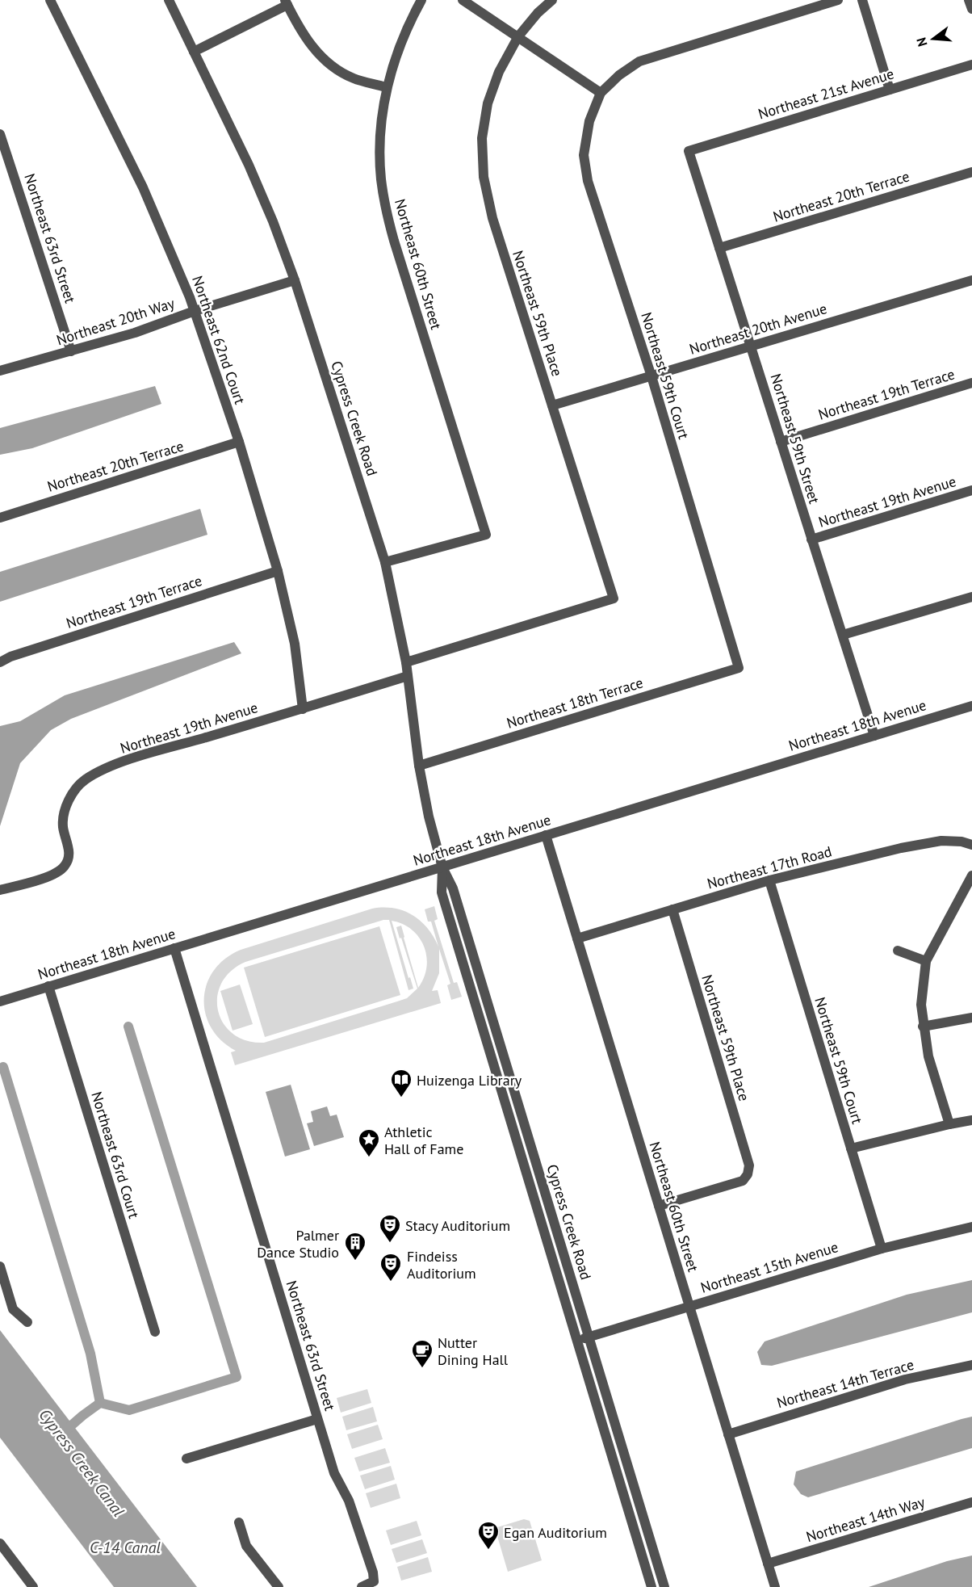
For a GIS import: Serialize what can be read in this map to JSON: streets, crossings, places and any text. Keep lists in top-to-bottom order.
{
  "streets": {
    "street": [
      "Northeast 21st Avenue",
      "Northeast 20th Terrace",
      "Northeast 63rd Street",
      "Northeast 60th Street",
      "Northeast 59th Place",
      "Northeast 20th Way",
      "Northeast 20th Avenue",
      "Northeast 62nd Court",
      "Northeast 59th Court",
      "Northeast 19th Terrace",
      "Cypress Creek Road",
      "Northeast 59th Street",
      "Northeast 19th Avenue",
      "Northeast 18th Terrace",
      "Northeast 18th Avenue",
      "Northeast 17th Road",
      "Northeast 63rd Court",
      "Northeast 15th Avenue",
      "Northeast 14th Terrace",
      "Northeast 14th Way"
    ]
  },
  "crossings": [
    ["Northeast 21st Avenue", "Northeast 59th Street"],
    ["Northeast 20th Terrace", "Northeast 62nd Court"],
    ["Northeast 20th Terrace", "Northeast 59th Street"],
    ["Northeast 63rd Street", "Northeast 20th Way"],
    ["Northeast 63rd Street", "Northeast 18th Avenue"],
    ["Northeast 60th Street", "Northeast 59th Place"],
    ["Northeast 60th Street", "Cypress Creek Road"],
    ["Northeast 60th Street", "Northeast 18th Avenue"],
    ["Northeast 60th Street", "Northeast 17th Road"],
    ["Northeast 60th Street", "Northeast 15th Avenue"],
    ["Northeast 60th Street", "Northeast 14th Terrace"],
    ["Northeast 60th Street", "Northeast 14th Way"],
    ["Northeast 59th Place", "Northeast 20th Avenue"],
    ["Northeast 59th Place", "Cypress Creek Road"],
    ["Northeast 59th Place", "Northeast 17th Road"],
    ["Northeast 20th Way", "Northeast 62nd Court"],
    ["Northeast 20th Way", "Cypress Creek Road"],
    ["Northeast 20th Avenue", "Northeast 59th Court"],
    ["Northeast 20th Avenue", "Northeast 59th Street"],
    ["Northeast 62nd Court", "Northeast 19th Terrace"],
    ["Northeast 62nd Court", "Northeast 19th Avenue"],
    ["Northeast 59th Court", "Northeast 18th Terrace"],
    ["Northeast 59th Court", "Northeast 17th Road"],
    ["Northeast 59th Court", "Northeast 15th Avenue"],
    ["Northeast 19th Terrace", "Northeast 59th Street"],
    ["Cypress Creek Road", "Northeast 19th Avenue"],
    ["Cypress Creek Road", "Northeast 18th Terrace"],
    ["Cypress Creek Road", "Northeast 18th Avenue"],
    ["Cypress Creek Road", "Northeast 15th Avenue"],
    ["Northeast 59th Street", "Northeast 19th Avenue"],
    ["Northeast 59th Street", "Northeast 18th Avenue"],
    ["Northeast 18th Avenue", "Northeast 63rd Court"]
  ],
  "water": ["Cypress Creek Canal", "C-14 Canal"],
  "places": {
    "library": ["Huizenga Library"],
    "place": ["Athletic Hall of Fame"],
    "theatre": ["Stacy Auditorium", "Findeiss Auditorium", "Egan Auditorium"],
    "building": ["Palmer Dance Studio"],
    "cafe": ["Nutter Dining Hall"]
  },
  "north": "left"
}
